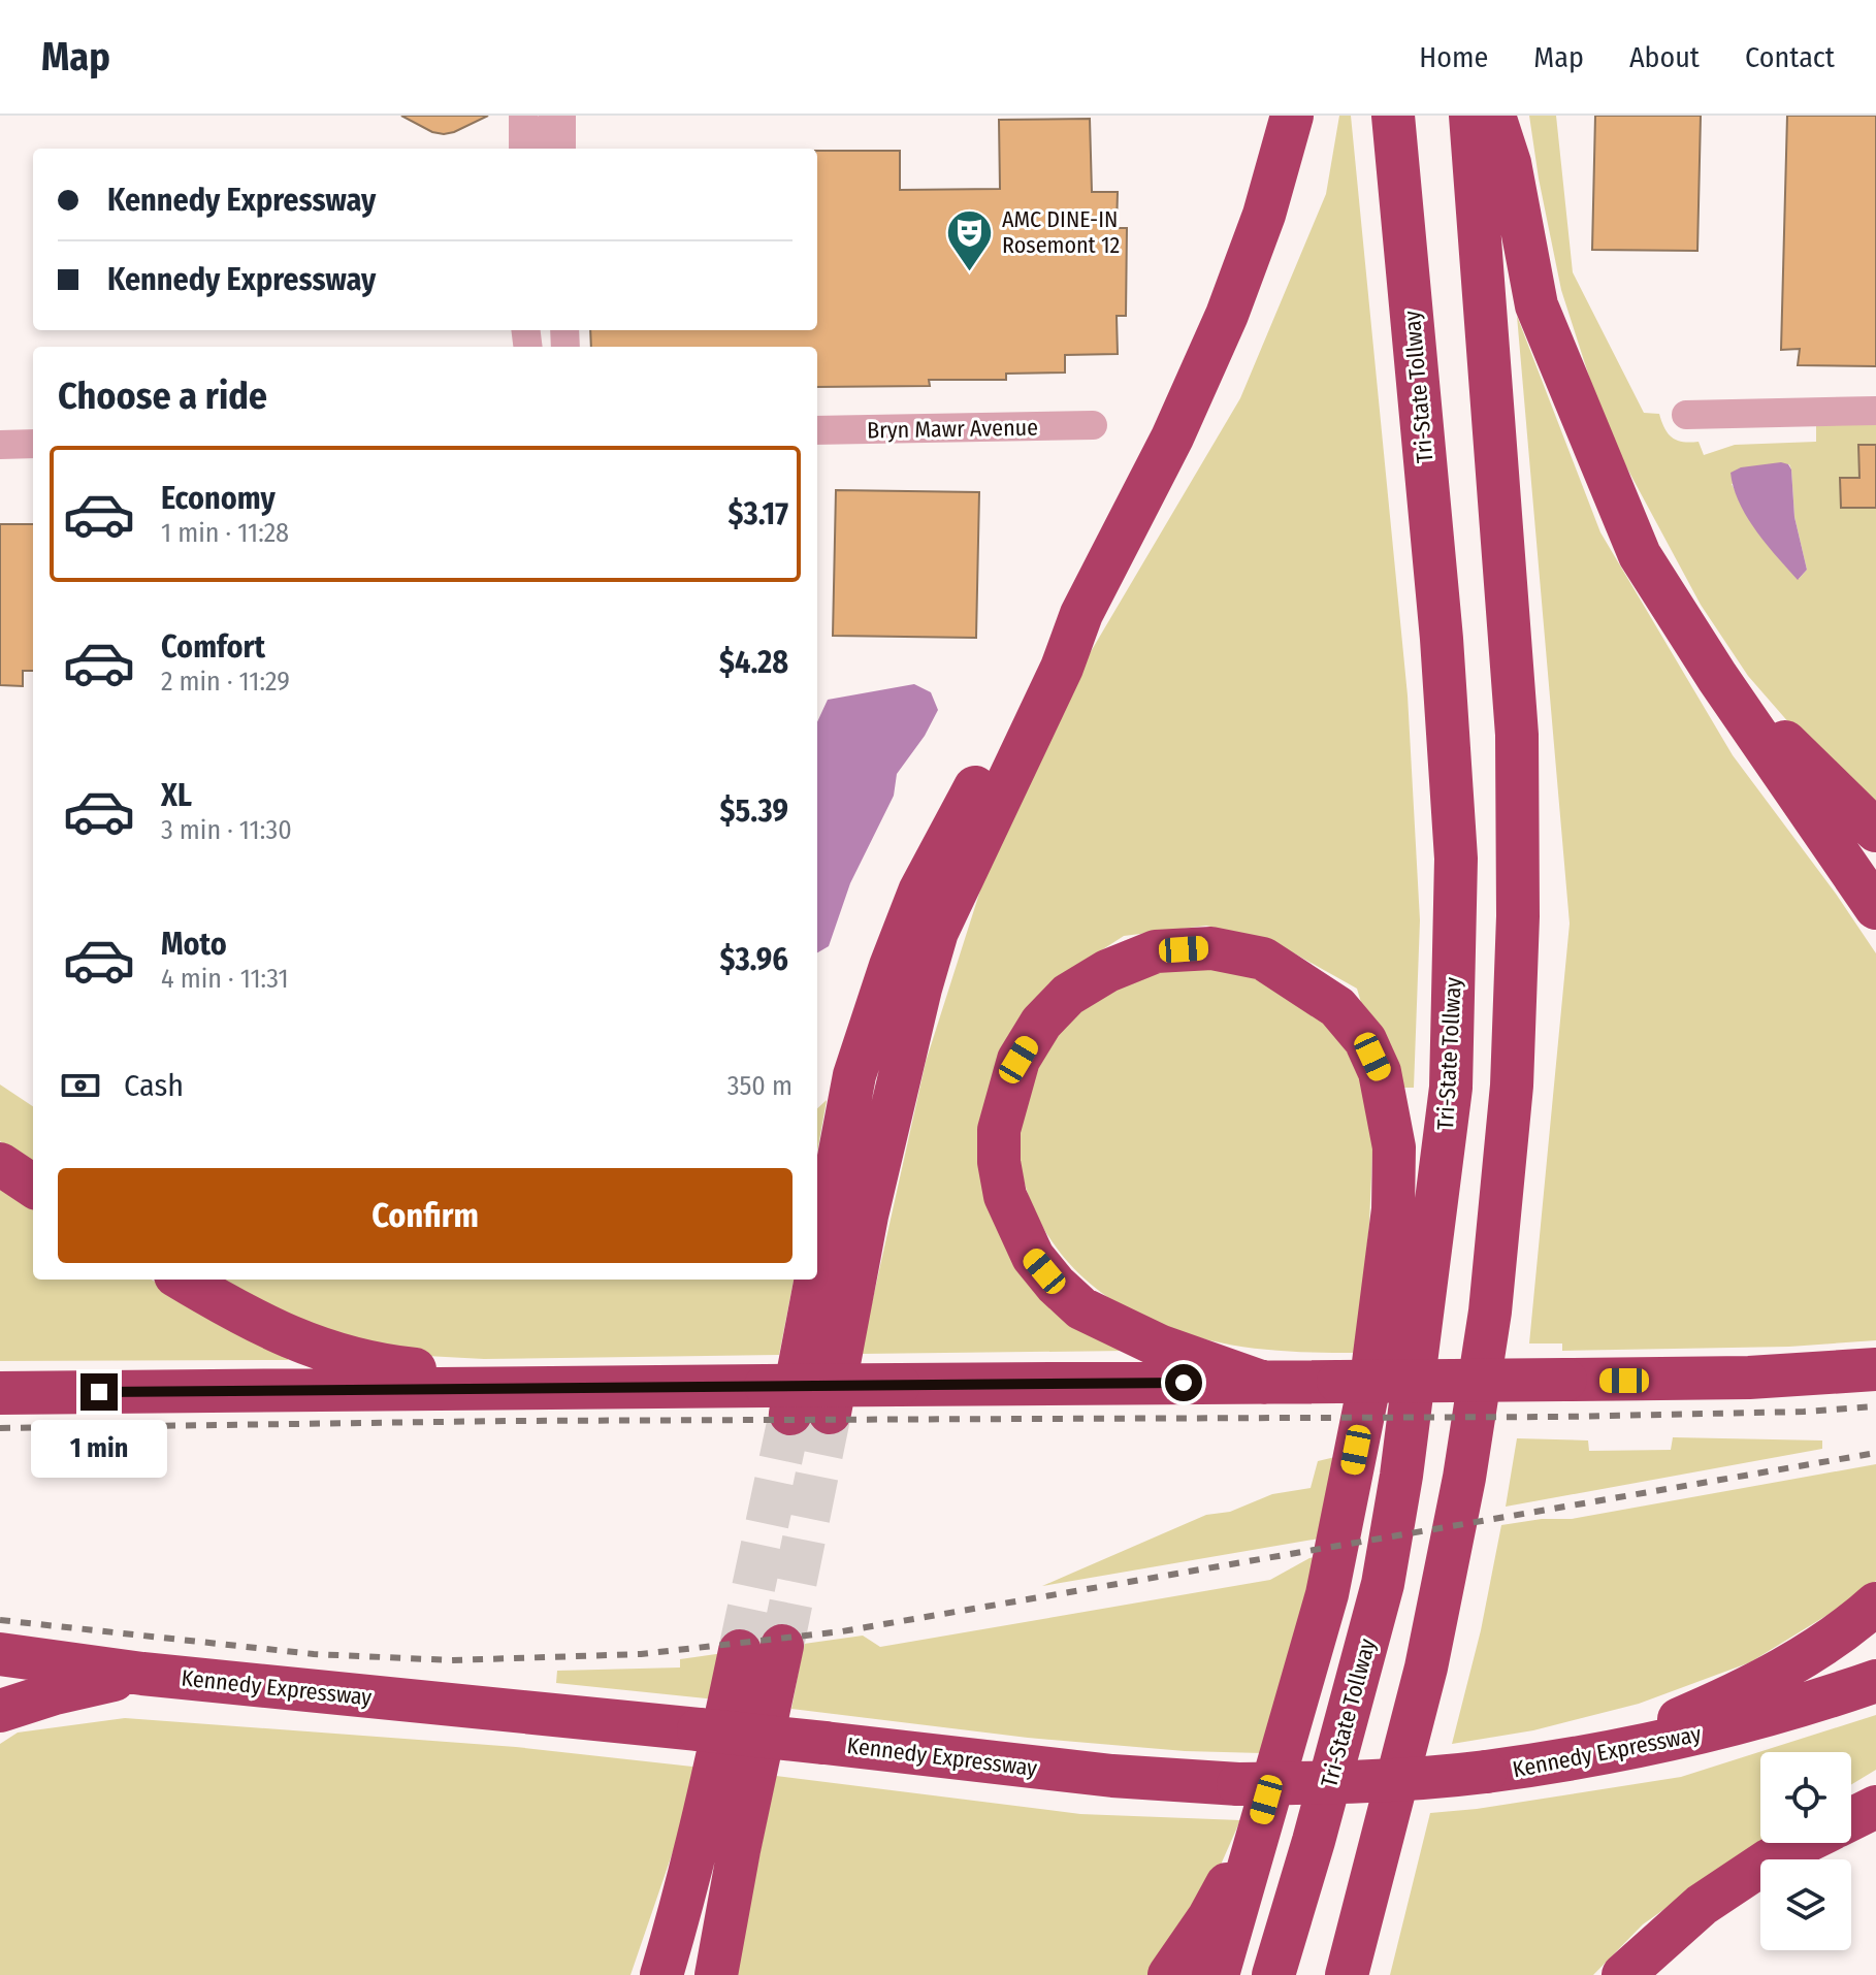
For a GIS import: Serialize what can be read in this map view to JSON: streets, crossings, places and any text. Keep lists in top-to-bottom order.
{
  "streets": {
    "highway": ["Tri-State Tollway", "Kennedy Expressway"],
    "street": ["Bryn Mawr Avenue"]
  },
  "places": {
    "theatre": ["AMC DINE-IN Rosemont 12"]
  },
  "page": {
    "header": "Map",
    "nav": [
      "Home",
      "Map",
      "About",
      "Contact"
    ],
    "banner": ["Kennedy Expressway", "Kennedy Expressway"],
    "heading": "Choose a ride",
    "list": [
      {
        "name": "Economy",
        "note": "1 min · 11:28",
        "value": "$3.17"
      },
      {
        "name": "Comfort",
        "note": "2 min · 11:29",
        "value": "$4.28"
      },
      {
        "name": "XL",
        "note": "3 min · 11:30",
        "value": "$5.39"
      },
      {
        "name": "Moto",
        "note": "4 min · 11:31",
        "value": "$3.96"
      }
    ],
    "pay": ["Cash", "350 m"],
    "buttons": "Confirm",
    "bubble": "1 min"
  }
}
